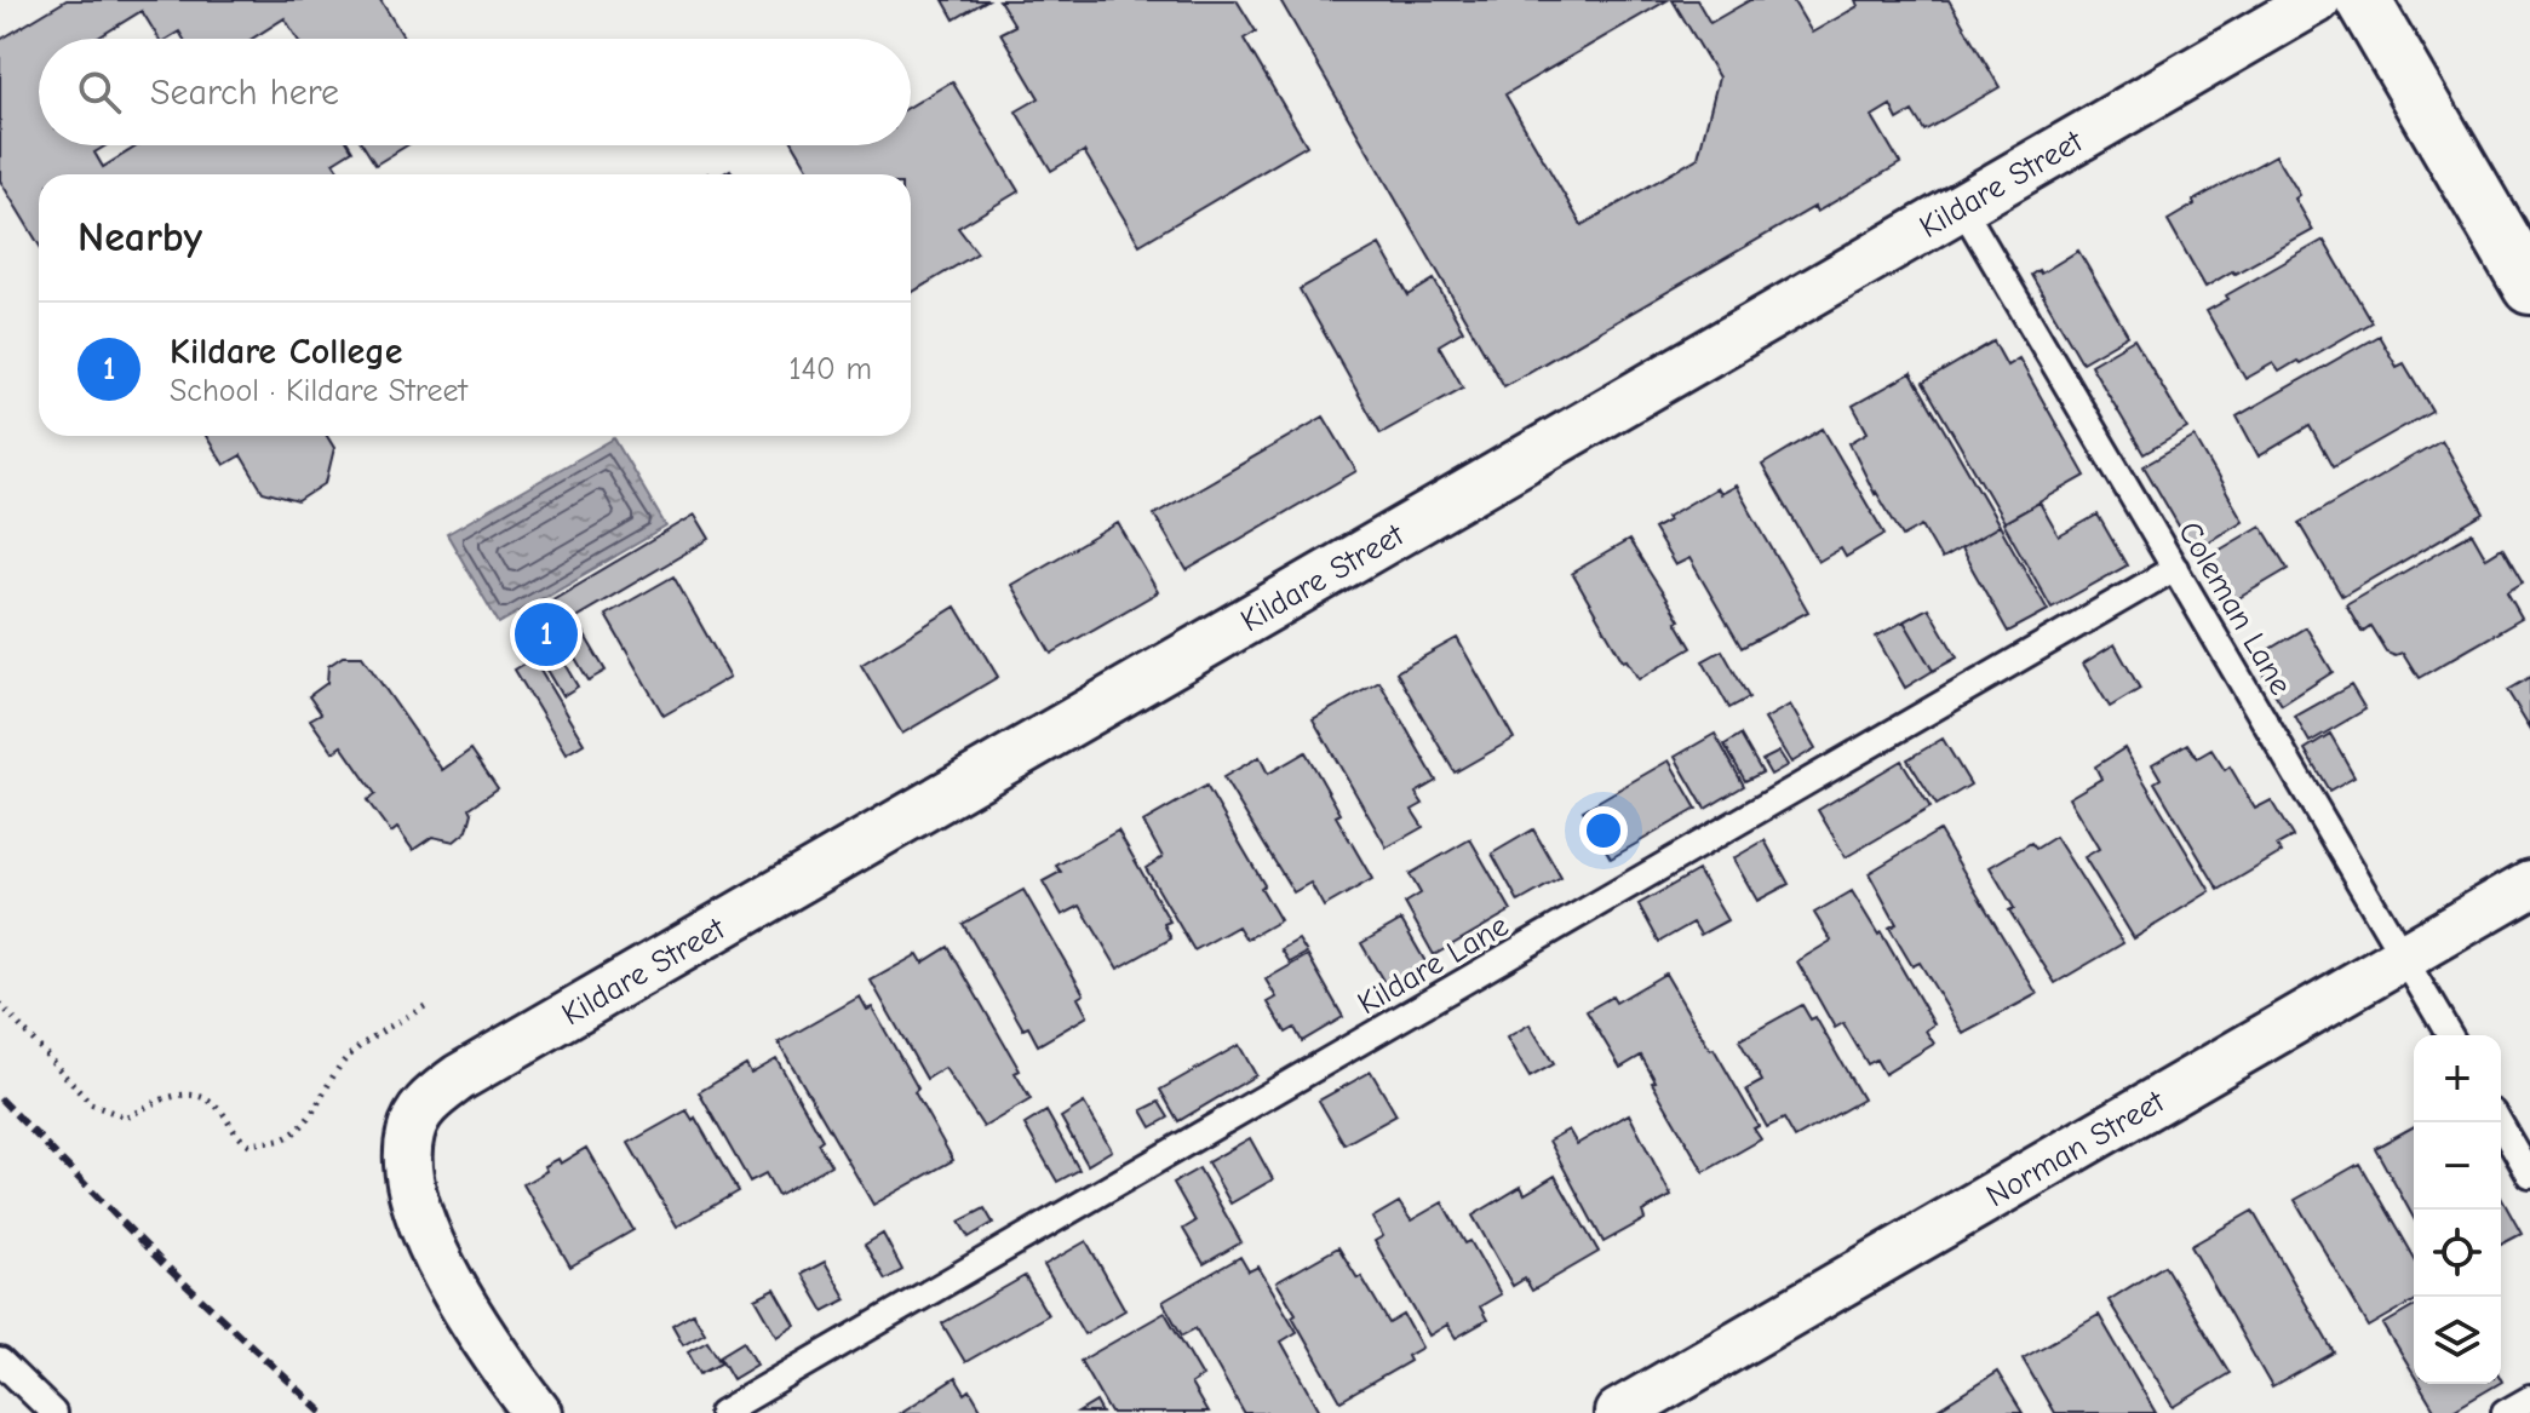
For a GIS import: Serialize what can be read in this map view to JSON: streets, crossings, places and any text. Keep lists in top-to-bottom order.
{
  "streets": {
    "street": ["Kildare Street", "Norman Street"],
    "lane": ["Coleman Lane", "Kildare Lane"]
  },
  "crossings": [
    ["Kildare Street", "Coleman Lane"],
    ["Coleman Lane", "Kildare Lane"],
    ["Coleman Lane", "Norman Street"]
  ],
  "page": {
    "search": "Search here",
    "heading": "Nearby",
    "list": [
      {
        "mark": "1",
        "name": "Kildare College",
        "note": "School · Kildare Street",
        "value": "140 m"
      }
    ],
    "pins": "1",
    "map_buttons": ["+", "−"]
  }
}
